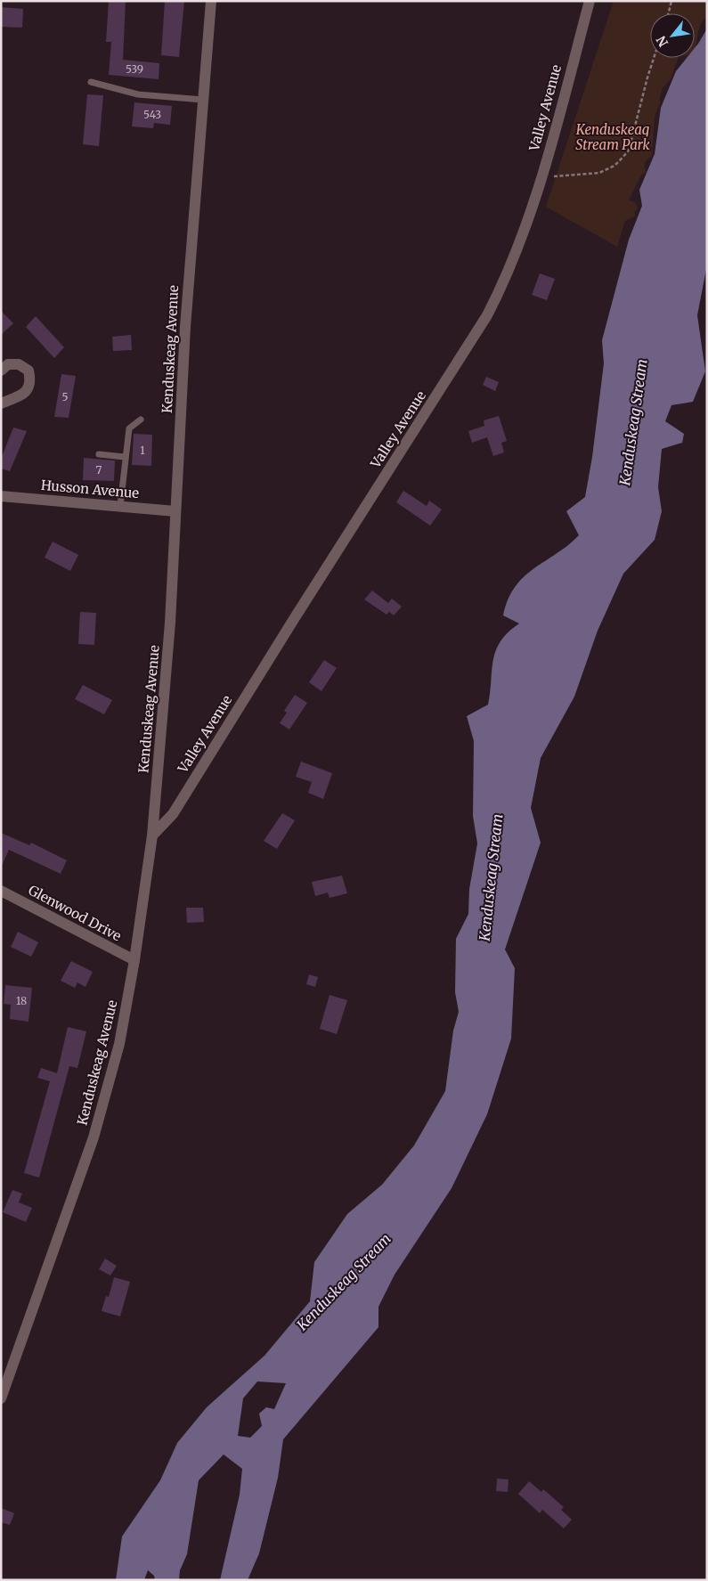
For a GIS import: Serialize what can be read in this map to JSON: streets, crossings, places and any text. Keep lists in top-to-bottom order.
{
  "streets": {
    "street": [
      "Valley Avenue",
      "Kenduskeag Avenue",
      "Husson Avenue",
      "Glenwood Drive"
    ]
  },
  "crossings": [
    ["Valley Avenue", "Kenduskeag Avenue"],
    ["Kenduskeag Avenue", "Husson Avenue"],
    ["Kenduskeag Avenue", "Glenwood Drive"]
  ],
  "water": ["Kenduskeag Stream"],
  "parks": ["Kenduskeag Stream Park"],
  "house_numbers": [
    "539",
    "543",
    "5",
    "1",
    "7",
    "18"
  ],
  "north": "bottom left"
}
